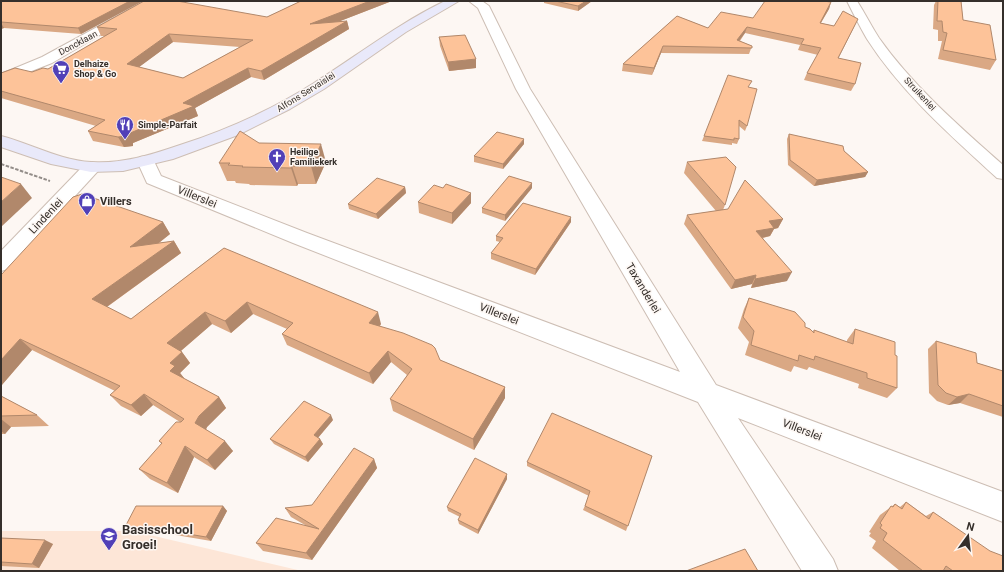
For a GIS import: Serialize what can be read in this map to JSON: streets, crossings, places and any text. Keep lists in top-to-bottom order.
{
  "streets": {
    "street": [
      "Doncklaan",
      "Alfons Servaislei",
      "Struikenlei",
      "Villerslei",
      "Lindenlei",
      "Taxanderlei"
    ]
  },
  "crossings": [
    ["Alfons Servaislei", "Villerslei"],
    ["Villerslei", "Taxanderlei"]
  ],
  "places": {
    "supermarket": ["Delhaize Shop & Go"],
    "restaurant": ["Simple-Parfait"],
    "church": ["Heilige Familiekerk"],
    "shop": ["Villers"],
    "school or university": ["Basisschool Groei!"]
  },
  "north": "top"
}
